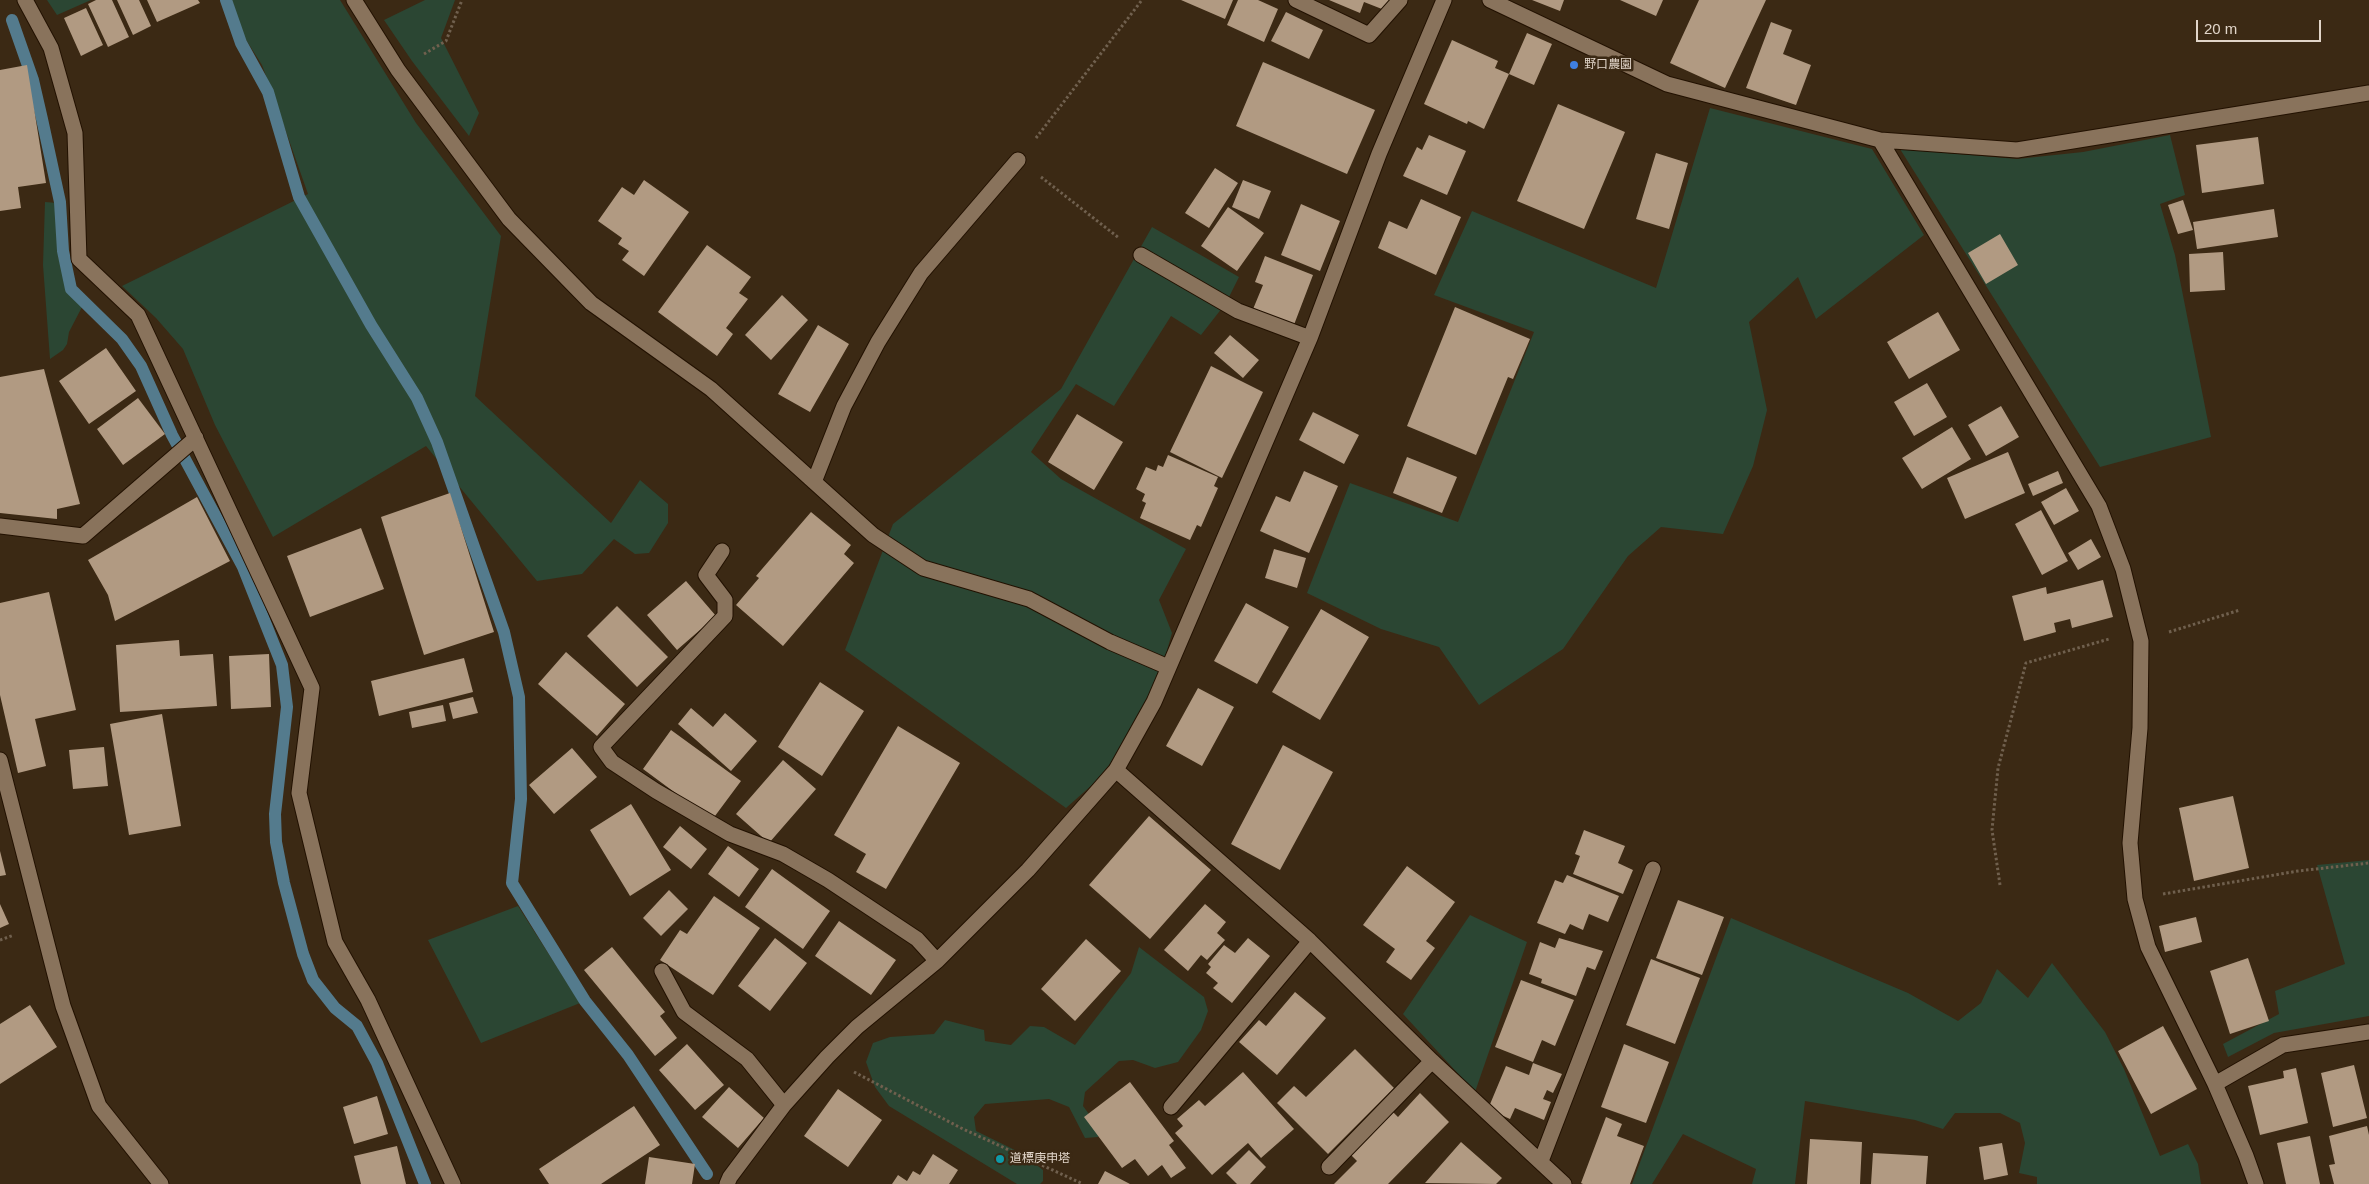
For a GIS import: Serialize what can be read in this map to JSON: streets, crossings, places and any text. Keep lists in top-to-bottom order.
{
  "places": ["野口農園", "道標庚申塔"],
  "scale_bar": "20 m"
}
